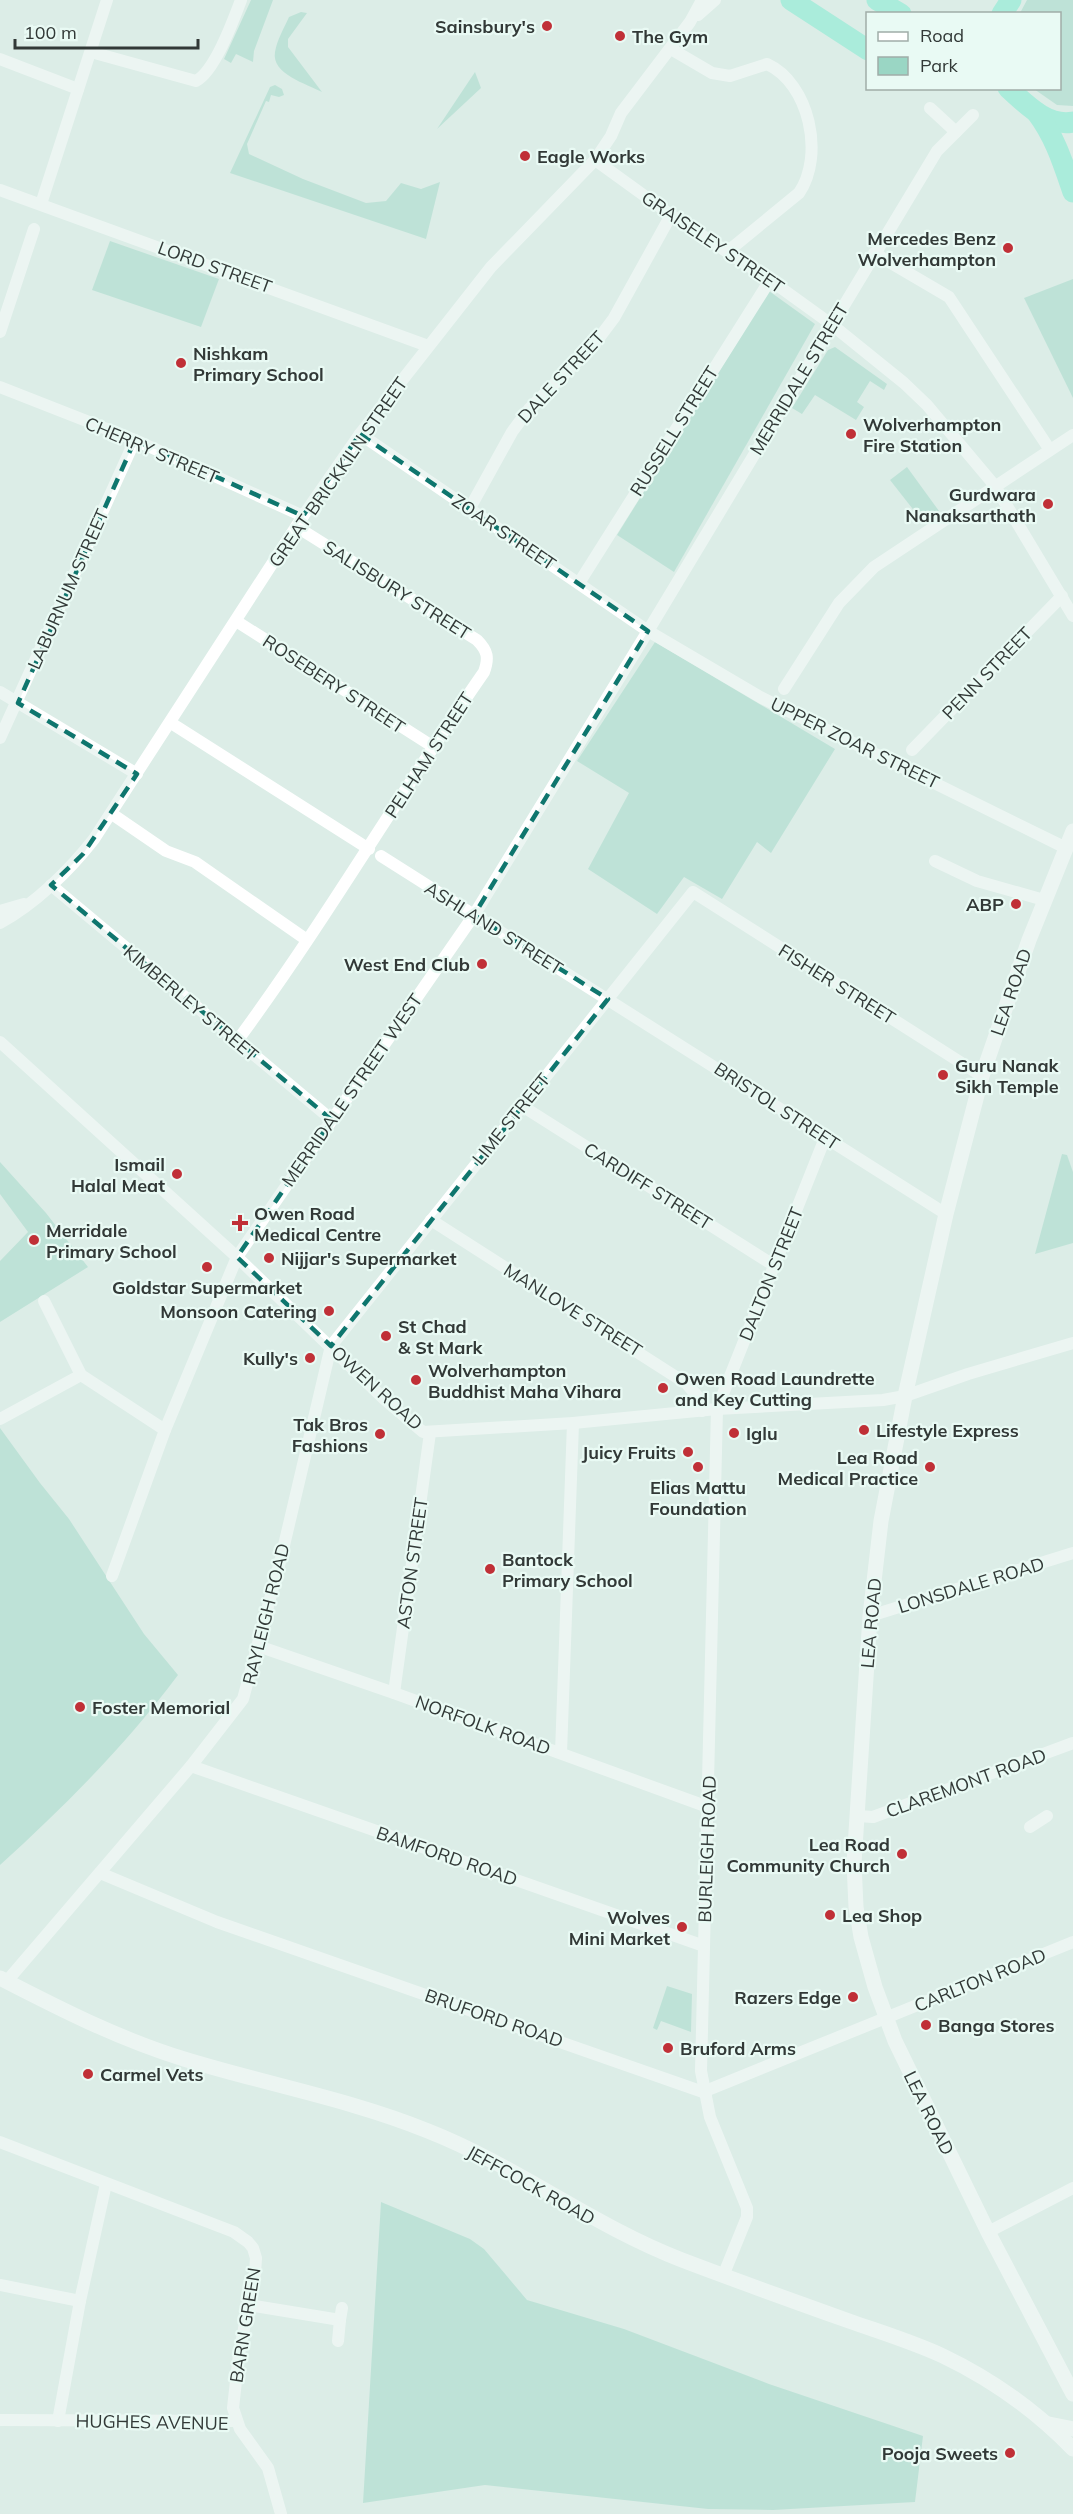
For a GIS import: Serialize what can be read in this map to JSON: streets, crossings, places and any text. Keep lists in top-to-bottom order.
{
  "streets": {
    "street": [
      "GRAISELEY STREET",
      "LORD STREET",
      "DALE STREET",
      "MERRIDALE STREET",
      "RUSSELL STREET",
      "CHERRY STREET",
      "GREAT BRICKKILN STREET",
      "ZOAR STREET",
      "LABURNUM STREET",
      "SALISBURY STREET",
      "PENN STREET",
      "ROSEBERY STREET",
      "UPPER ZOAR STREET",
      "PELHAM STREET",
      "ASHLAND STREET",
      "FISHER STREET",
      "LEA ROAD",
      "KIMBERLEY STREET",
      "MERRIDALE STREET WEST",
      "BRISTOL STREET",
      "LIME STREET",
      "CARDIFF STREET",
      "DALTON STREET",
      "MANLOVE STREET",
      "OWEN ROAD",
      "ASTON STREET",
      "LONSDALE ROAD",
      "RAYLEIGH ROAD",
      "NORFOLK ROAD",
      "CLAREMONT ROAD",
      "BURLEIGH ROAD",
      "BAMFORD ROAD",
      "CARLTON ROAD",
      "BRUFORD ROAD",
      "JEFFCOCK ROAD",
      "BARN GREEN",
      "HUGHES AVENUE"
    ]
  },
  "crossings": [
    ["GRAISELEY STREET", "DALE STREET"],
    ["GRAISELEY STREET", "MERRIDALE STREET"],
    ["GRAISELEY STREET", "RUSSELL STREET"],
    ["GRAISELEY STREET", "GREAT BRICKKILN STREET"],
    ["GRAISELEY STREET", "PENN STREET"],
    ["LORD STREET", "GREAT BRICKKILN STREET"],
    ["DALE STREET", "ZOAR STREET"],
    ["MERRIDALE STREET", "ZOAR STREET"],
    ["MERRIDALE STREET", "UPPER ZOAR STREET"],
    ["MERRIDALE STREET", "MERRIDALE STREET WEST"],
    ["RUSSELL STREET", "ZOAR STREET"],
    ["CHERRY STREET", "GREAT BRICKKILN STREET"],
    ["CHERRY STREET", "LABURNUM STREET"],
    ["CHERRY STREET", "SALISBURY STREET"],
    ["GREAT BRICKKILN STREET", "ZOAR STREET"],
    ["GREAT BRICKKILN STREET", "SALISBURY STREET"],
    ["GREAT BRICKKILN STREET", "ROSEBERY STREET"],
    ["GREAT BRICKKILN STREET", "KIMBERLEY STREET"],
    ["ZOAR STREET", "UPPER ZOAR STREET"],
    ["ZOAR STREET", "MERRIDALE STREET WEST"],
    ["SALISBURY STREET", "PELHAM STREET"],
    ["ROSEBERY STREET", "PELHAM STREET"],
    ["UPPER ZOAR STREET", "LEA ROAD"],
    ["UPPER ZOAR STREET", "MERRIDALE STREET WEST"],
    ["PELHAM STREET", "KIMBERLEY STREET"],
    ["ASHLAND STREET", "MERRIDALE STREET WEST"],
    ["ASHLAND STREET", "BRISTOL STREET"],
    ["ASHLAND STREET", "LIME STREET"],
    ["FISHER STREET", "LEA ROAD"],
    ["FISHER STREET", "LIME STREET"],
    ["LEA ROAD", "BRISTOL STREET"],
    ["LEA ROAD", "OWEN ROAD"],
    ["LEA ROAD", "LONSDALE ROAD"],
    ["LEA ROAD", "CLAREMONT ROAD"],
    ["LEA ROAD", "CARLTON ROAD"],
    ["KIMBERLEY STREET", "MERRIDALE STREET WEST"],
    ["MERRIDALE STREET WEST", "OWEN ROAD"],
    ["BRISTOL STREET", "LIME STREET"],
    ["BRISTOL STREET", "DALTON STREET"],
    ["LIME STREET", "CARDIFF STREET"],
    ["LIME STREET", "MANLOVE STREET"],
    ["LIME STREET", "OWEN ROAD"],
    ["LIME STREET", "RAYLEIGH ROAD"],
    ["CARDIFF STREET", "DALTON STREET"],
    ["DALTON STREET", "OWEN ROAD"],
    ["DALTON STREET", "BURLEIGH ROAD"],
    ["MANLOVE STREET", "OWEN ROAD"],
    ["OWEN ROAD", "ASTON STREET"],
    ["OWEN ROAD", "RAYLEIGH ROAD"],
    ["OWEN ROAD", "BURLEIGH ROAD"],
    ["ASTON STREET", "NORFOLK ROAD"],
    ["RAYLEIGH ROAD", "NORFOLK ROAD"],
    ["RAYLEIGH ROAD", "BAMFORD ROAD"],
    ["RAYLEIGH ROAD", "BRUFORD ROAD"],
    ["RAYLEIGH ROAD", "JEFFCOCK ROAD"],
    ["NORFOLK ROAD", "BURLEIGH ROAD"],
    ["BURLEIGH ROAD", "BAMFORD ROAD"],
    ["BURLEIGH ROAD", "BRUFORD ROAD"],
    ["BURLEIGH ROAD", "JEFFCOCK ROAD"],
    ["BARN GREEN", "HUGHES AVENUE"]
  ],
  "places": {
    "other": [
      "Sainsbury's",
      "The Gym",
      "Eagle Works",
      "Mercedes Benz Wolverhampton",
      "Nishkam Primary School",
      "Wolverhampton Fire Station",
      "Gurdwara Nanaksarthath",
      "ABP",
      "West End Club",
      "Guru Nanak Sikh Temple",
      "Ismail Halal Meat",
      "Merridale Primary School",
      "Nijjar's Supermarket",
      "Goldstar Supermarket",
      "Monsoon Catering",
      "St Chad & St Mark",
      "Kully's",
      "Wolverhampton Buddhist Maha Vihara",
      "Owen Road Laundrette and Key Cutting",
      "Lifestyle Express",
      "Iglu",
      "Tak Bros Fashions",
      "Juicy Fruits",
      "Elias Mattu Foundation",
      "Lea Road Medical Practice",
      "Bantock Primary School",
      "Foster Memorial",
      "Lea Road Community Church",
      "Lea Shop",
      "Wolves Mini Market",
      "Razers Edge",
      "Banga Stores",
      "Bruford Arms",
      "Carmel Vets",
      "Pooja Sweets"
    ],
    "health": ["Owen Road Medical Centre"]
  },
  "legend": ["Road", "Park"],
  "scale_bar": "100 m"
}
